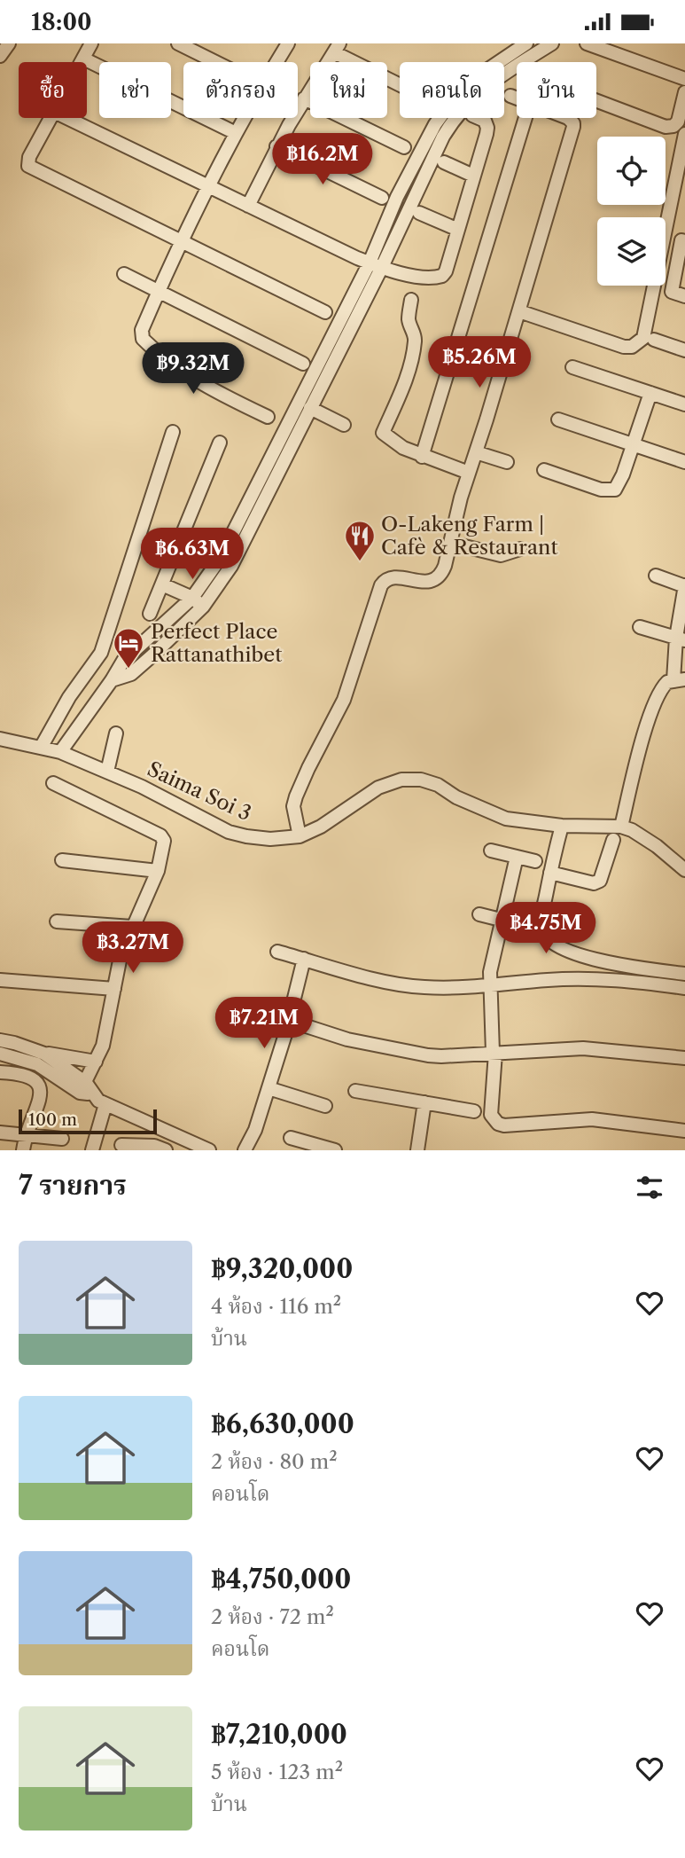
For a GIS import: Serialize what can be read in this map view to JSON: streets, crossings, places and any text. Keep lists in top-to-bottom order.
{
  "streets": {
    "street": ["Saima Soi 3"]
  },
  "places": {
    "restaurant": ["O-Lakeng Farm | Cafè & Restaurant"],
    "hotel": ["Perfect Place Rattanathibet"]
  },
  "scale_bar": "100 m",
  "page": {
    "status": "18:00",
    "chip": [
      "ซื้อ",
      "เช่า",
      "ตัวกรอง",
      "ใหม่",
      "คอนโด",
      "บ้าน"
    ],
    "price": [
      "฿16.2M",
      "฿5.26M",
      "฿9.32M",
      "฿6.63M",
      "฿4.75M",
      "฿3.27M",
      "฿7.21M"
    ],
    "scale": "100 m",
    "heading": "7 รายการ",
    "list": [
      {
        "name": "฿9,320,000",
        "note": "4 ห้อง · 116 m² · บ้าน"
      },
      {
        "name": "฿6,630,000",
        "note": "2 ห้อง · 80 m² · คอนโด"
      },
      {
        "name": "฿4,750,000",
        "note": "2 ห้อง · 72 m² · คอนโด"
      },
      {
        "name": "฿7,210,000",
        "note": "5 ห้อง · 123 m² · บ้าน"
      }
    ]
  }
}
